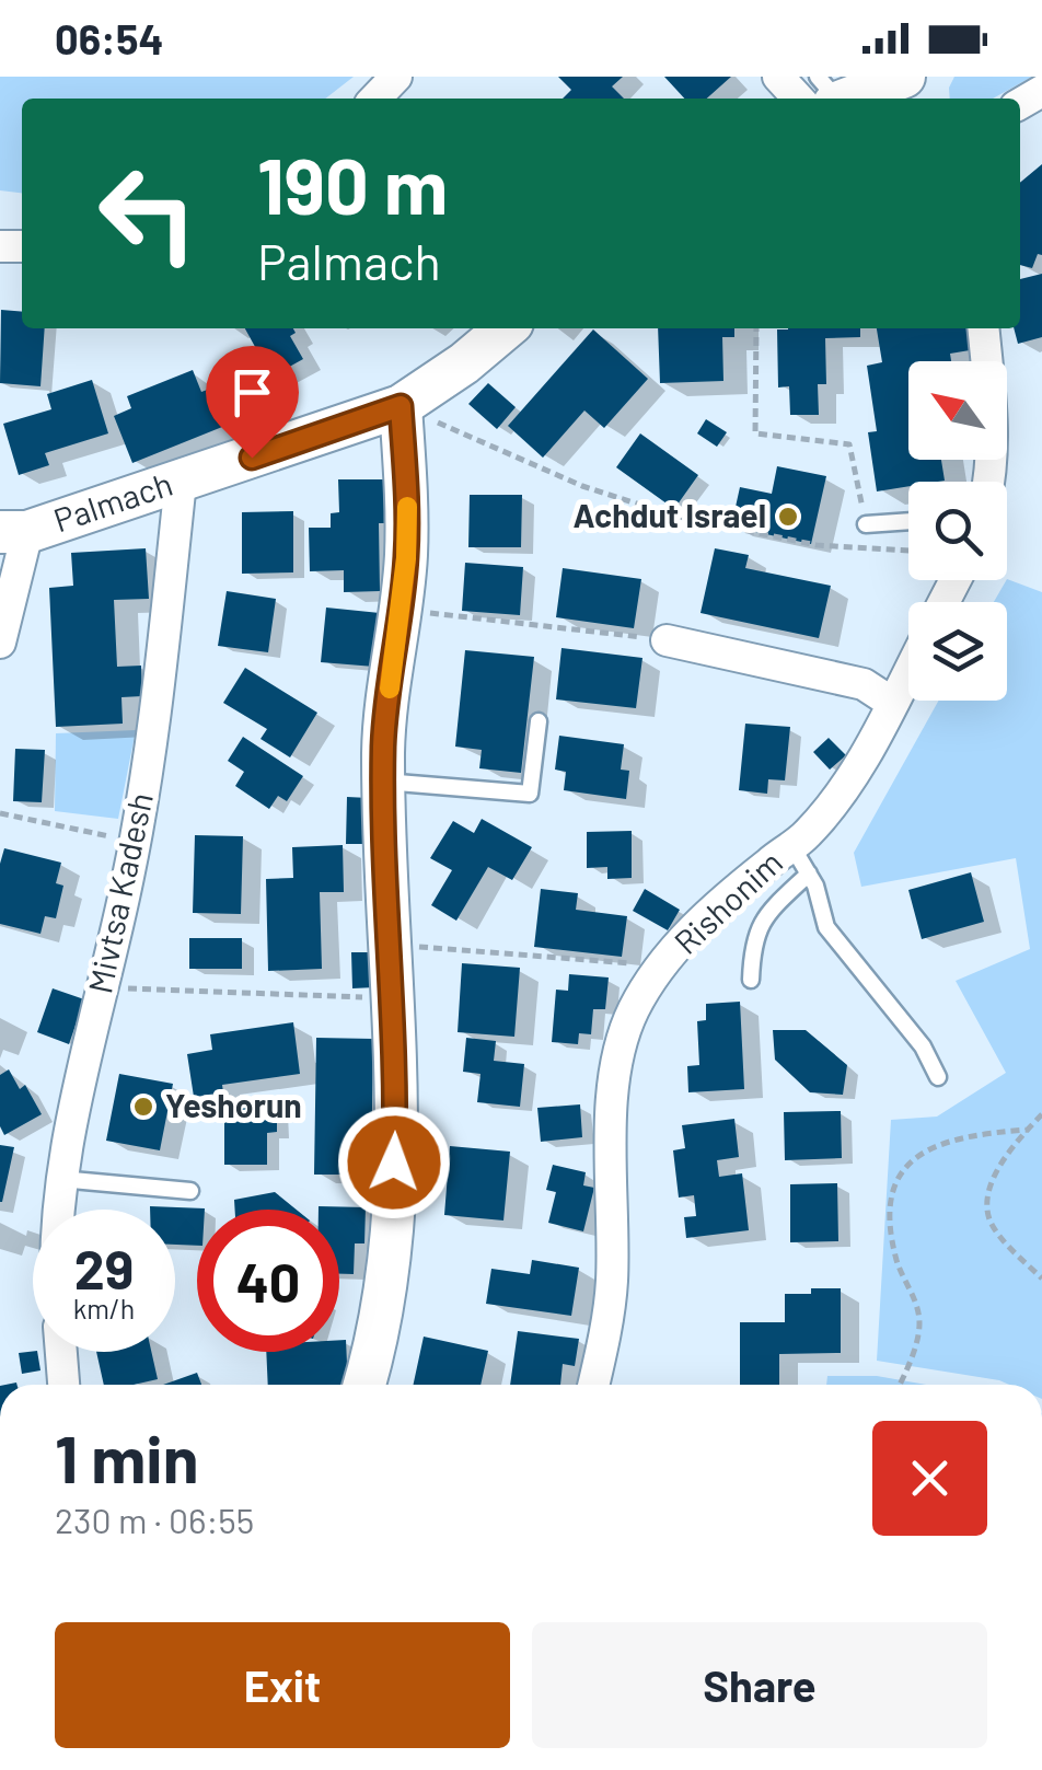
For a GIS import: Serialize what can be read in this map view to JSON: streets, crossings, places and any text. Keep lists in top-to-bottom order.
{
  "streets": {
    "street": ["Palmach", "Mivtsa Kadesh", "Rishonim"]
  },
  "crossings": [
    ["Palmach", "Mivtsa Kadesh"]
  ],
  "places": ["Achdut Israel", "Yeshorun"],
  "north": "top left",
  "page": {
    "status": "06:54",
    "turn": ["190 m", "Palmach"],
    "speed": "29 km/h",
    "limit": "40",
    "heading": ["1 min", "230 m · 06:55"],
    "buttons": ["Exit", "Share"]
  }
}
